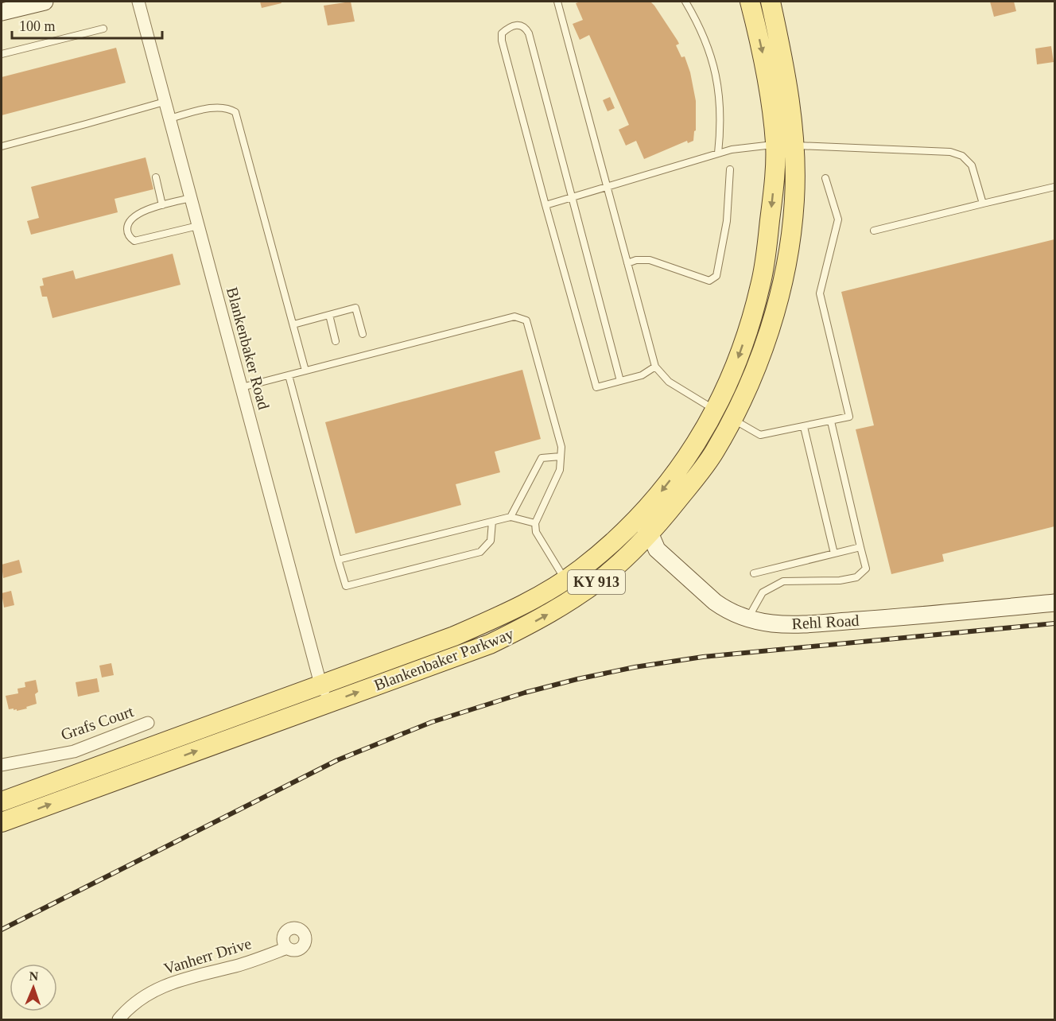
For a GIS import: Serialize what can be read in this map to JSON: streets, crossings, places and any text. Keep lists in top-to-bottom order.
{
  "streets": {
    "main road": ["KY 913", "Blankenbaker Parkway"],
    "street": [
      "Blankenbaker Road",
      "Rehl Road",
      "Grafs Court",
      "Vanherr Drive"
    ]
  },
  "crossings": [
    ["Blankenbaker Road", "Blankenbaker Parkway"],
    ["Rehl Road", "Blankenbaker Parkway"]
  ],
  "scale_bar": "100 m",
  "north": "top"
}
